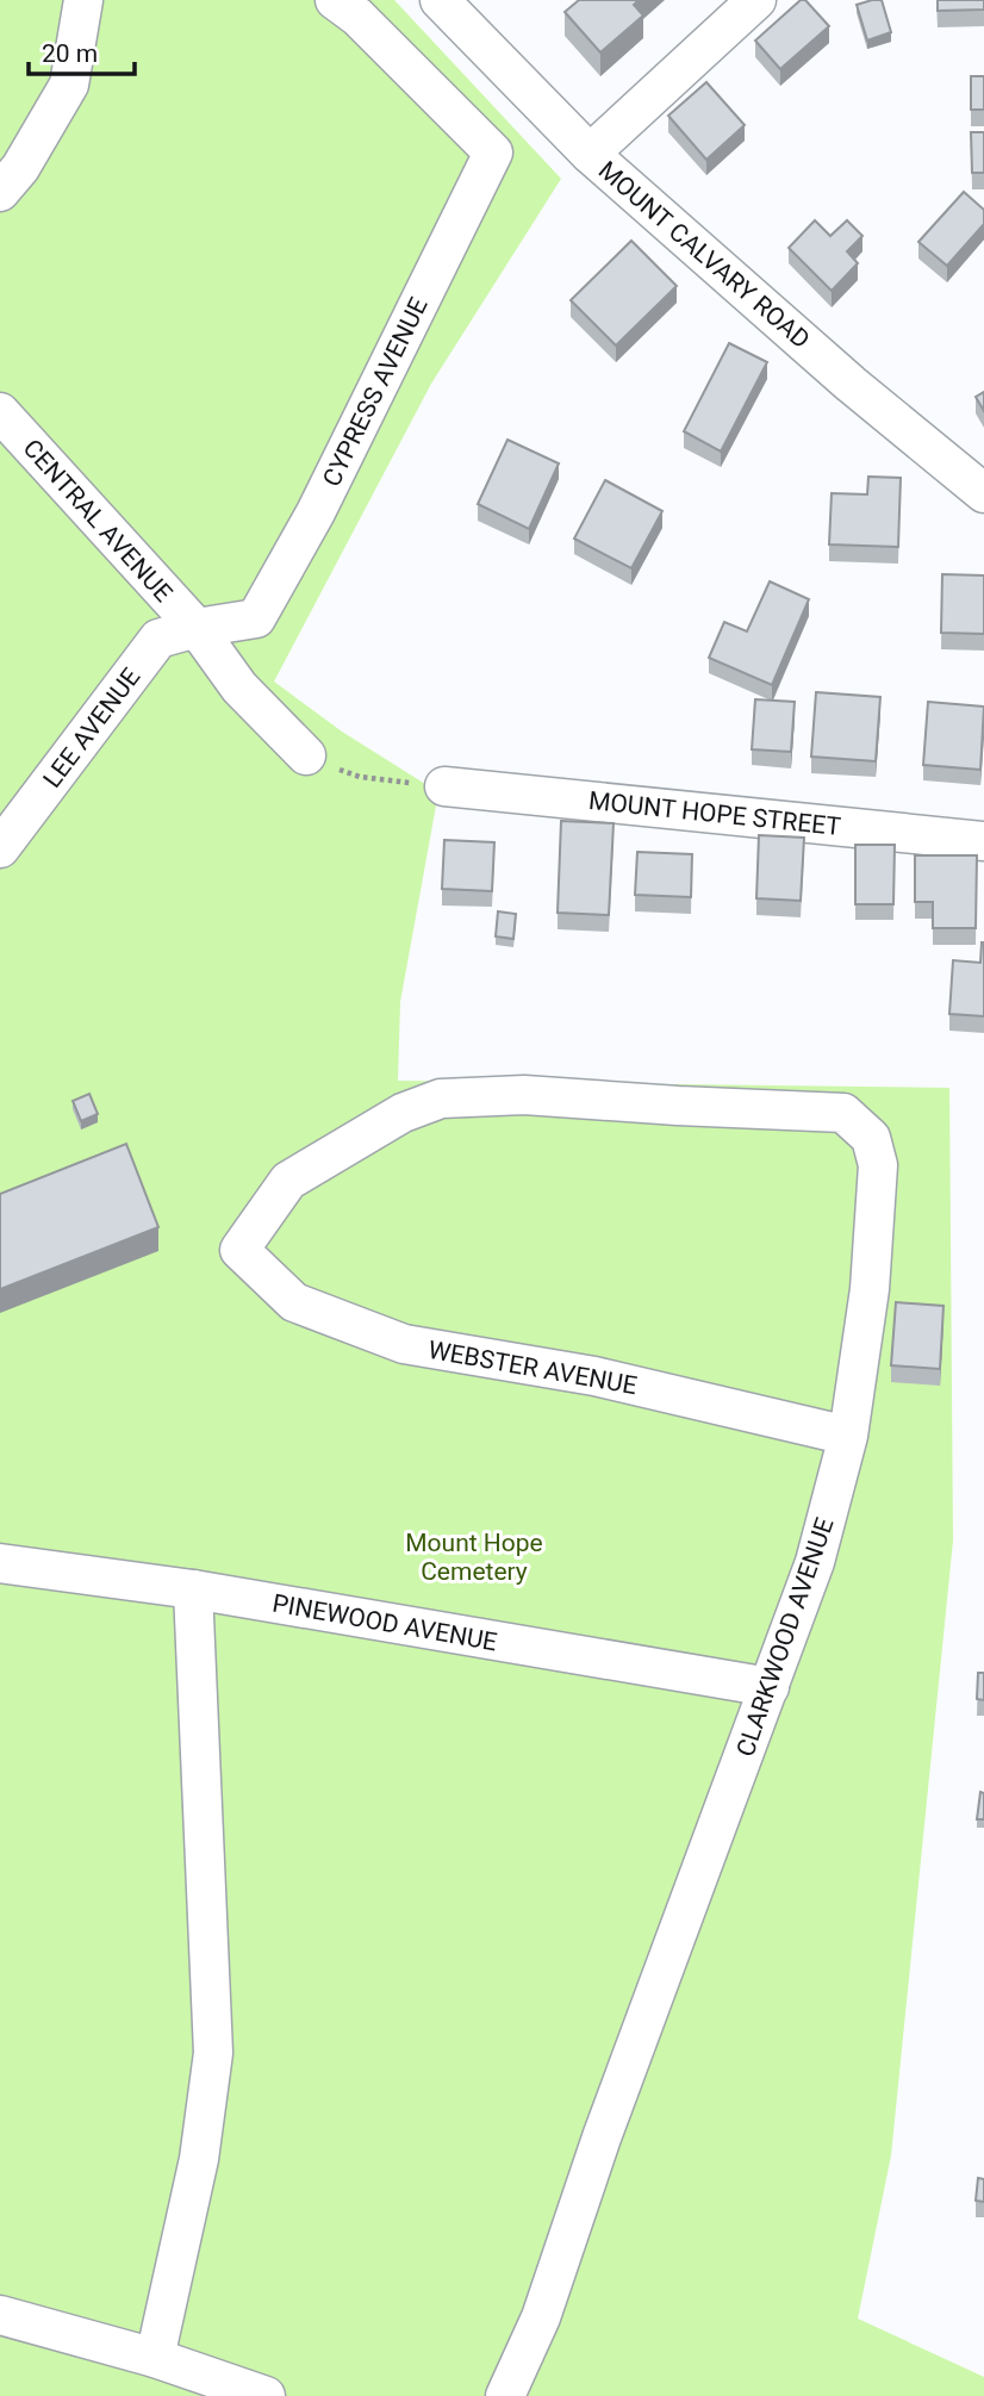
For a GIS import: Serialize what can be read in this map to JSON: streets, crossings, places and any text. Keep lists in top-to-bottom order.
{
  "streets": {
    "street": [
      "MOUNT CALVARY ROAD",
      "CYPRESS AVENUE",
      "CENTRAL AVENUE",
      "LEE AVENUE",
      "MOUNT HOPE STREET",
      "WEBSTER AVENUE",
      "PINEWOOD AVENUE",
      "CLARKWOOD AVENUE"
    ]
  },
  "crossings": [
    ["CYPRESS AVENUE", "CENTRAL AVENUE"],
    ["CYPRESS AVENUE", "LEE AVENUE"],
    ["CENTRAL AVENUE", "LEE AVENUE"],
    ["WEBSTER AVENUE", "CLARKWOOD AVENUE"],
    ["PINEWOOD AVENUE", "CLARKWOOD AVENUE"]
  ],
  "parks": ["Mount Hope Cemetery"],
  "scale_bar": "20 m"
}
